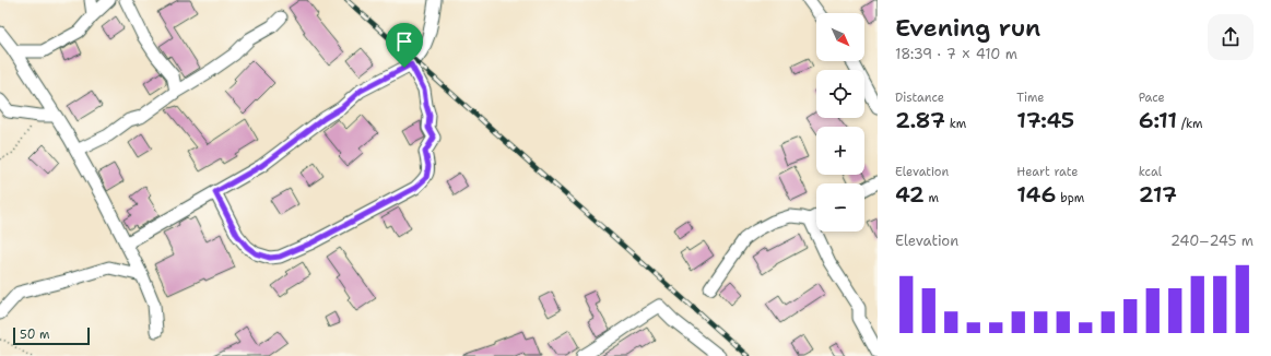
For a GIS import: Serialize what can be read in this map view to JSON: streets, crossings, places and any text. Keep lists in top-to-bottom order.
{
  "scale_bar": "50 m",
  "north": "bottom right",
  "page": {
    "heading": ["Evening run", "18:39 · 7 × 410 m"],
    "map_buttons": ["+", "−"],
    "stats": [
      ["Distance", "2.87 km"],
      ["Time", "17:45"],
      ["Pace", "6:11 /km"],
      ["Elevation", "42 m"],
      ["Heart rate", "146 bpm"],
      ["kcal", "217"]
    ],
    "chart": ["Elevation", "240–245 m"],
    "scale": "50 m"
  }
}
